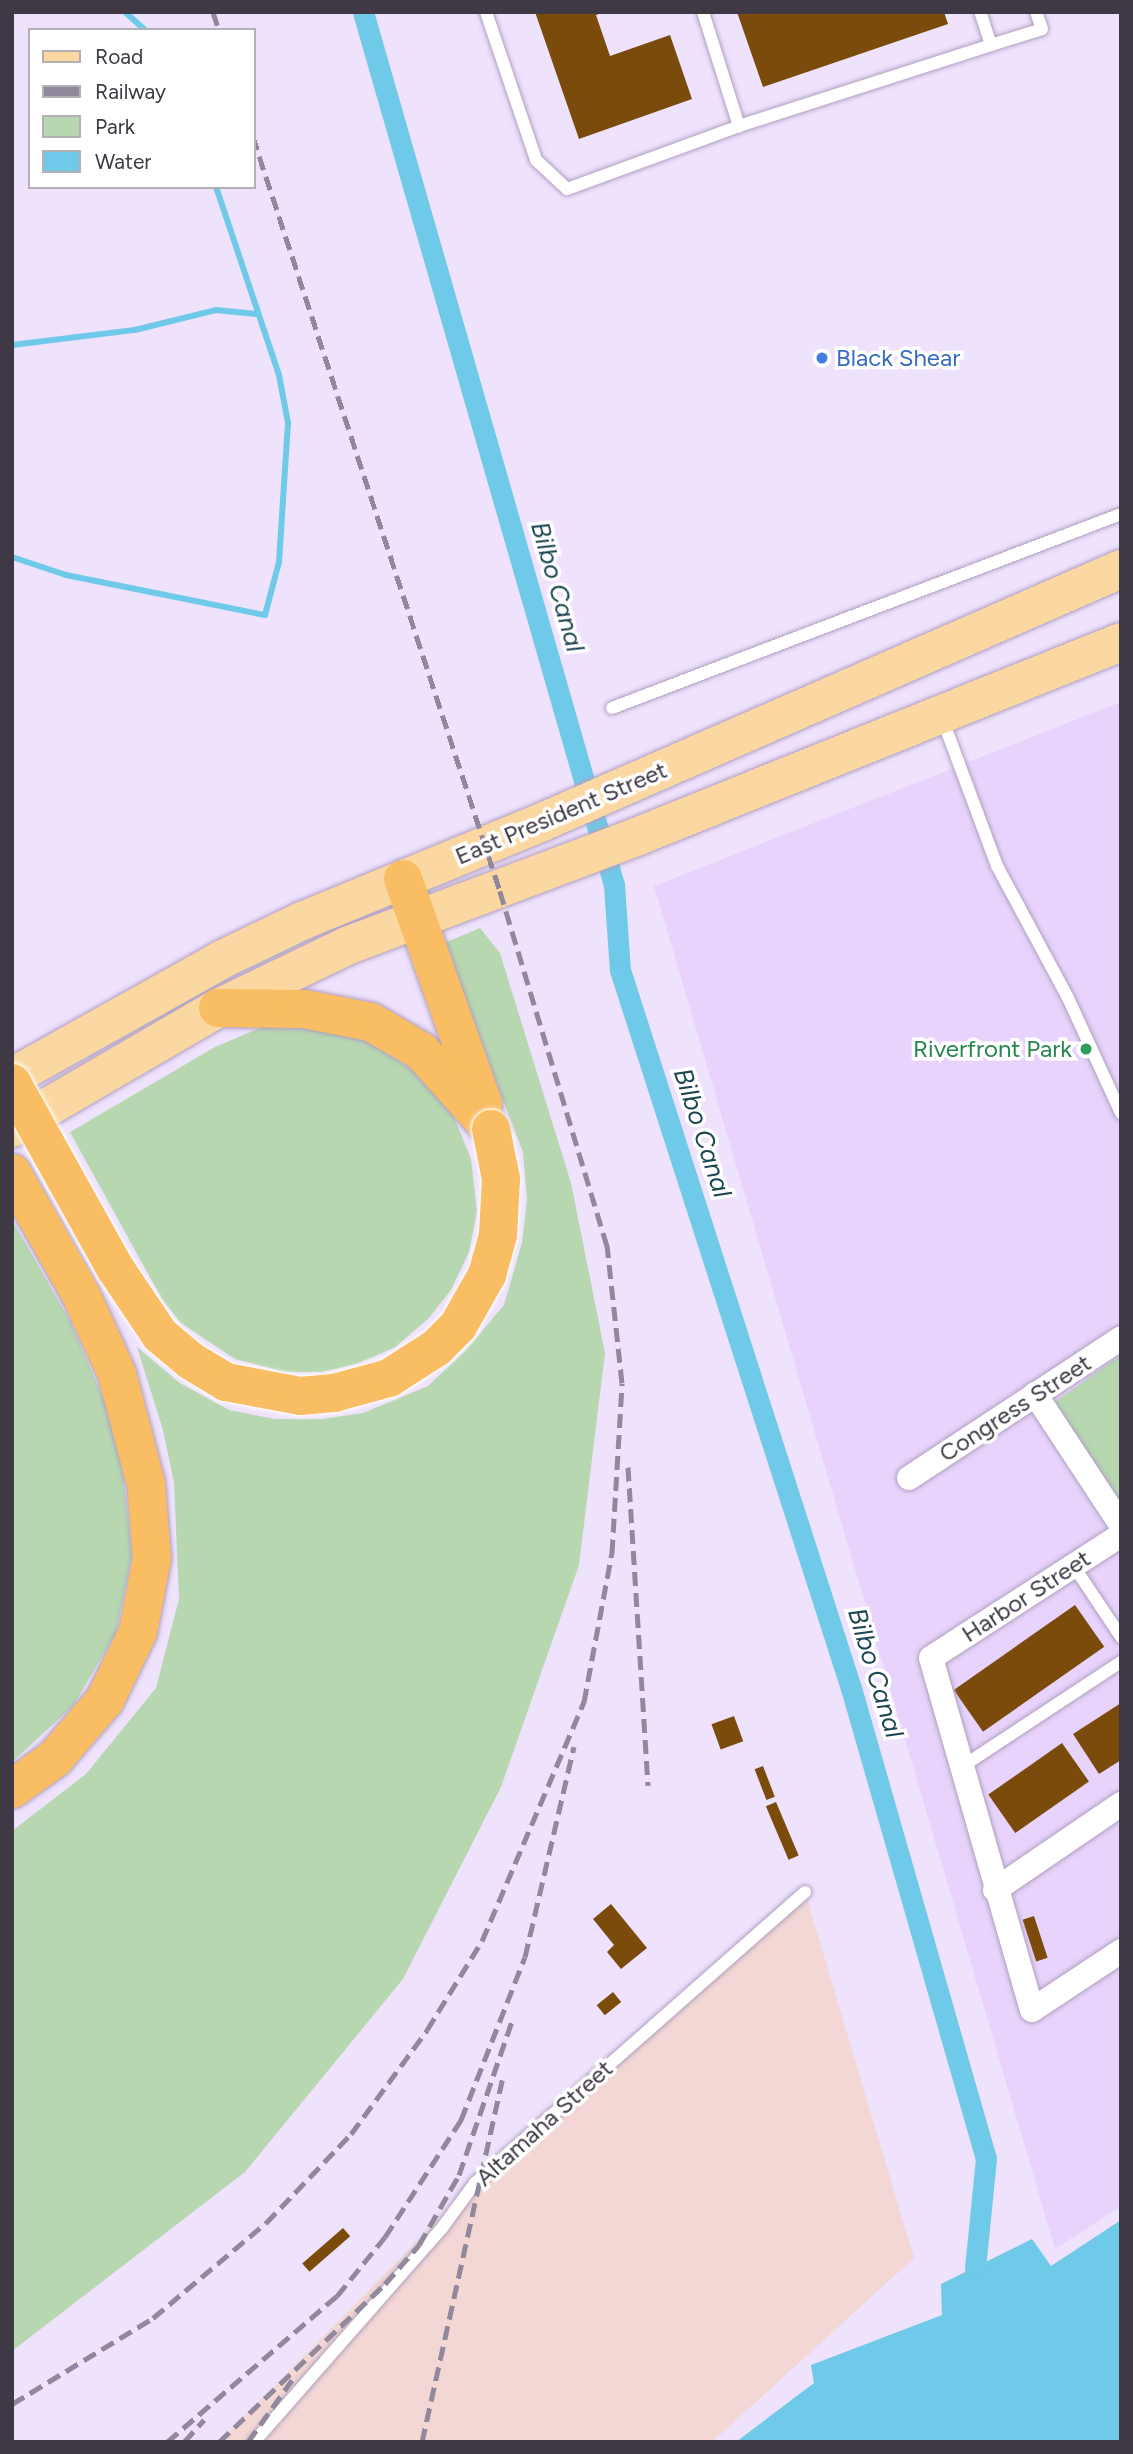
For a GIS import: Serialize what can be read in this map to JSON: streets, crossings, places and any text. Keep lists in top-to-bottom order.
{
  "streets": {
    "main road": ["East President Street"],
    "street": ["Congress Street", "Harbor Street"],
    "lane": ["Altamaha Street"]
  },
  "water": ["Bilbo Canal"],
  "places": ["Black Shear", "Riverfront Park"],
  "legend": [
    "Road",
    "Railway",
    "Park",
    "Water"
  ]
}
